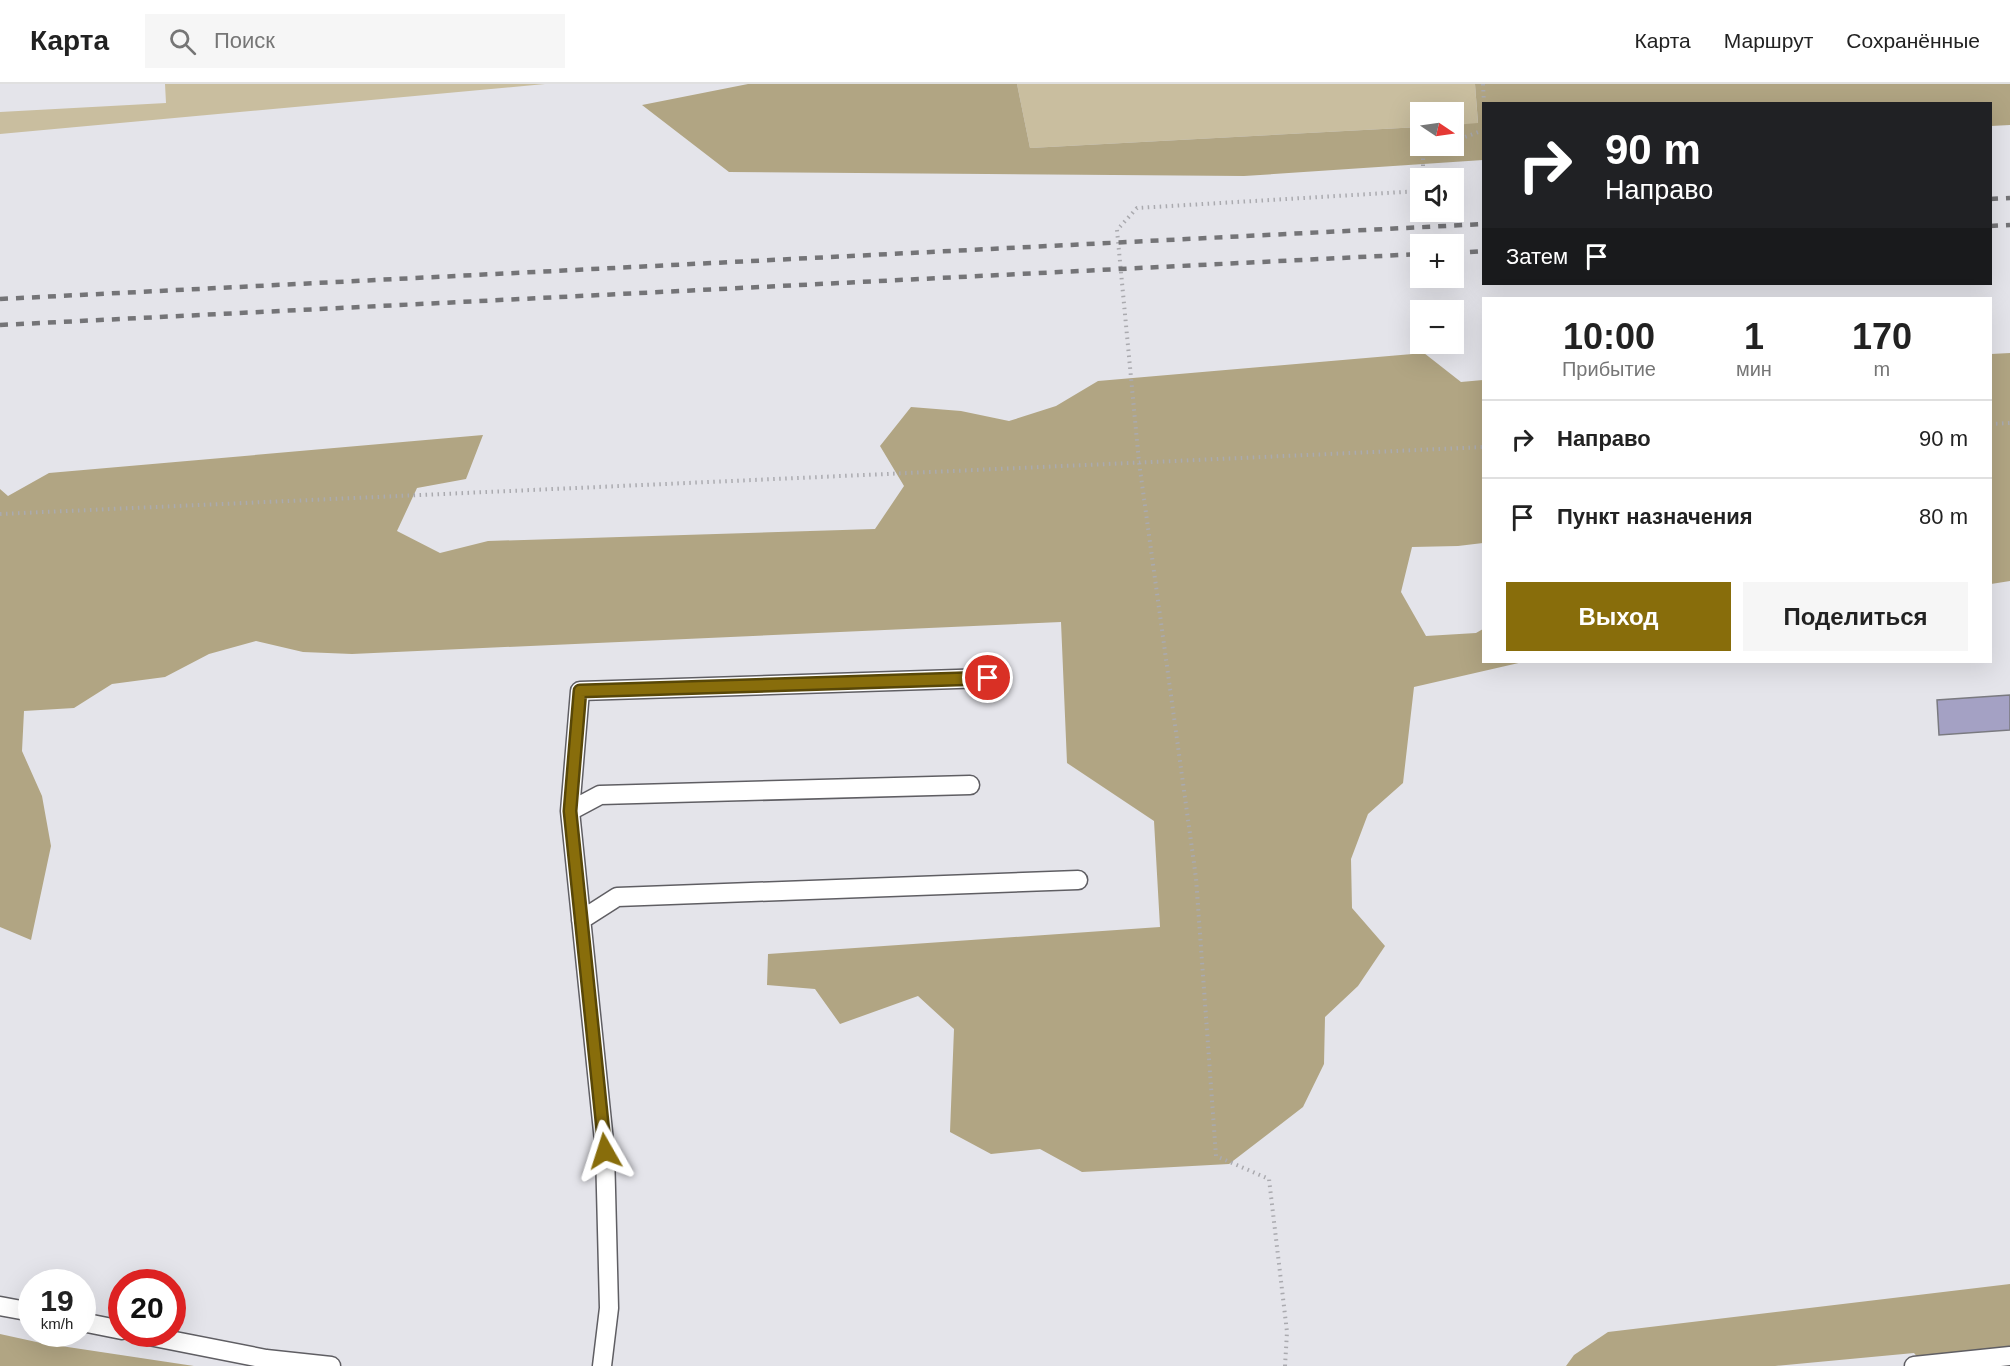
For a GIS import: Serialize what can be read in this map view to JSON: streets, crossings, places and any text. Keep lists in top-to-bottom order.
{
  "north": "right",
  "page": {
    "header": "Карта",
    "search": "Поиск",
    "nav": ["Карта", "Маршрут", "Сохранённые"],
    "map_buttons": ["+", "−"],
    "turn": ["90 m", "Направо"],
    "then": "Затем",
    "eta": [
      "10:00",
      "Прибытие",
      "1",
      "мин",
      "170",
      "m"
    ],
    "list": [
      {
        "name": "Направо",
        "value": "90 m"
      },
      {
        "name": "Пункт назначения",
        "value": "80 m"
      }
    ],
    "buttons": ["Выход", "Поделиться"],
    "speed": "19 km/h",
    "limit": "20"
  }
}
